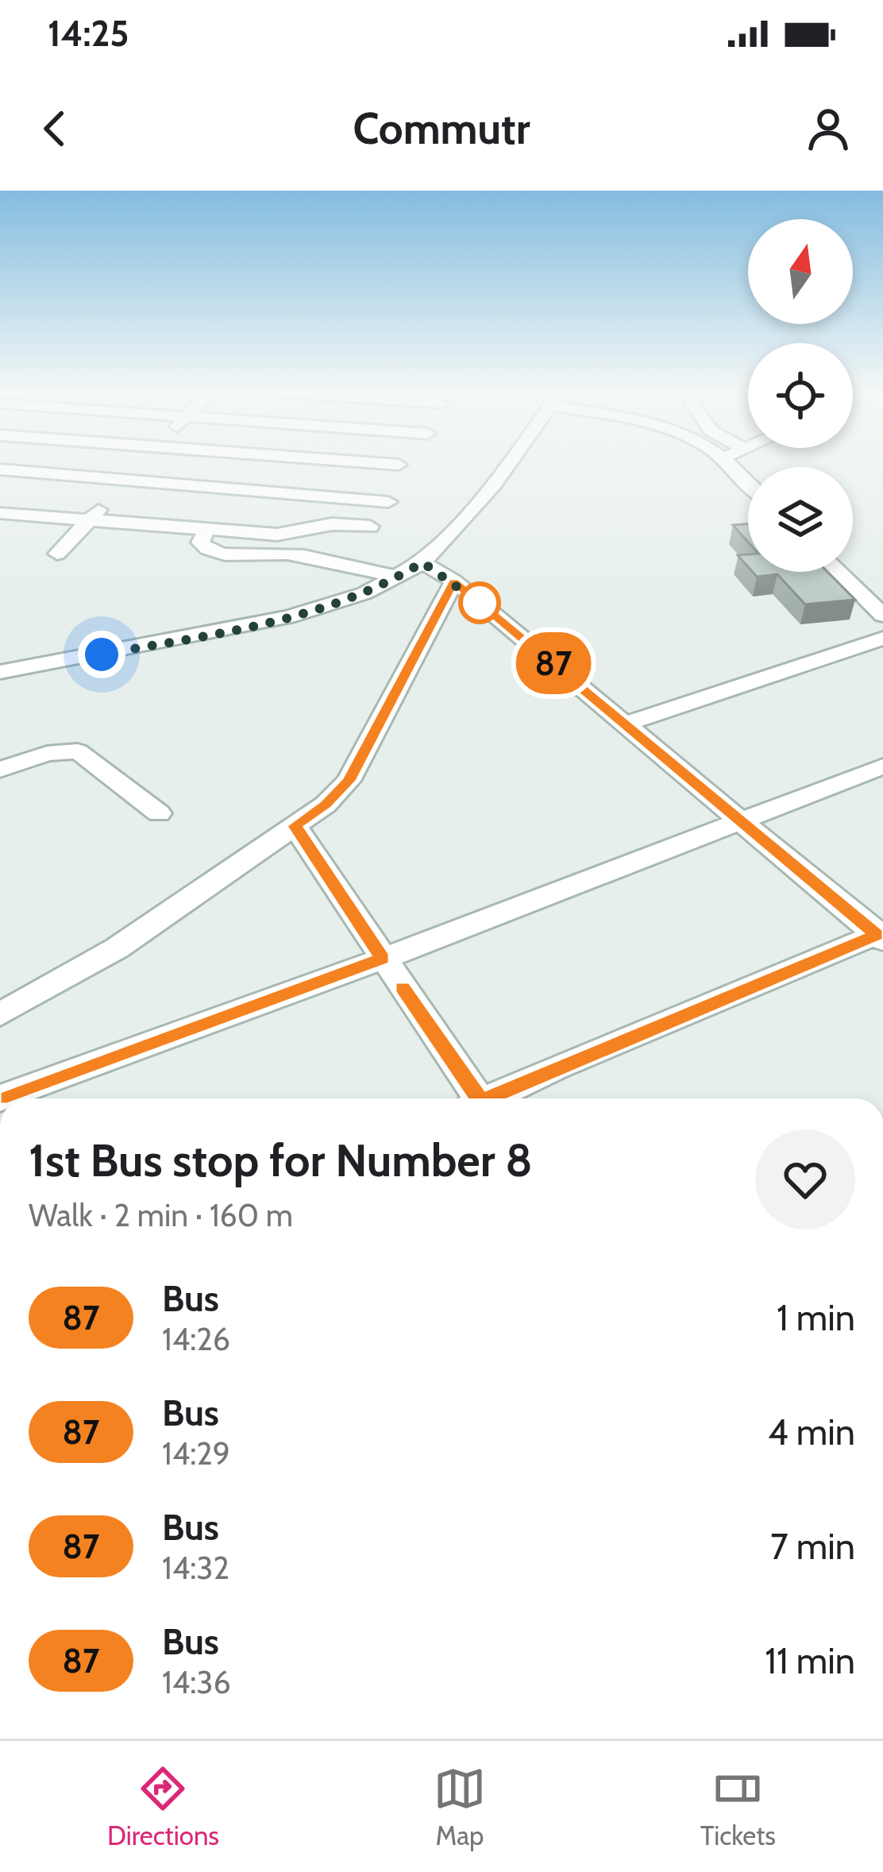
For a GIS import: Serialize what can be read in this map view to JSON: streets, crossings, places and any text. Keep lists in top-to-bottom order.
{
  "lines": ["bus line 87"],
  "north": "top",
  "page": {
    "status": "14:25",
    "header": "Commutr",
    "on_map": "87",
    "heading": ["1st Bus stop for Number 8", "Walk · 2 min · 160 m"],
    "list": [
      {
        "mark": "87",
        "name": "Bus",
        "note": "14:26",
        "value": "1 min"
      },
      {
        "mark": "87",
        "name": "Bus",
        "note": "14:29",
        "value": "4 min"
      },
      {
        "mark": "87",
        "name": "Bus",
        "note": "14:32",
        "value": "7 min"
      },
      {
        "mark": "87",
        "name": "Bus",
        "note": "14:36",
        "value": "11 min"
      }
    ],
    "tabs": ["Directions", "Map", "Tickets"]
  }
}
